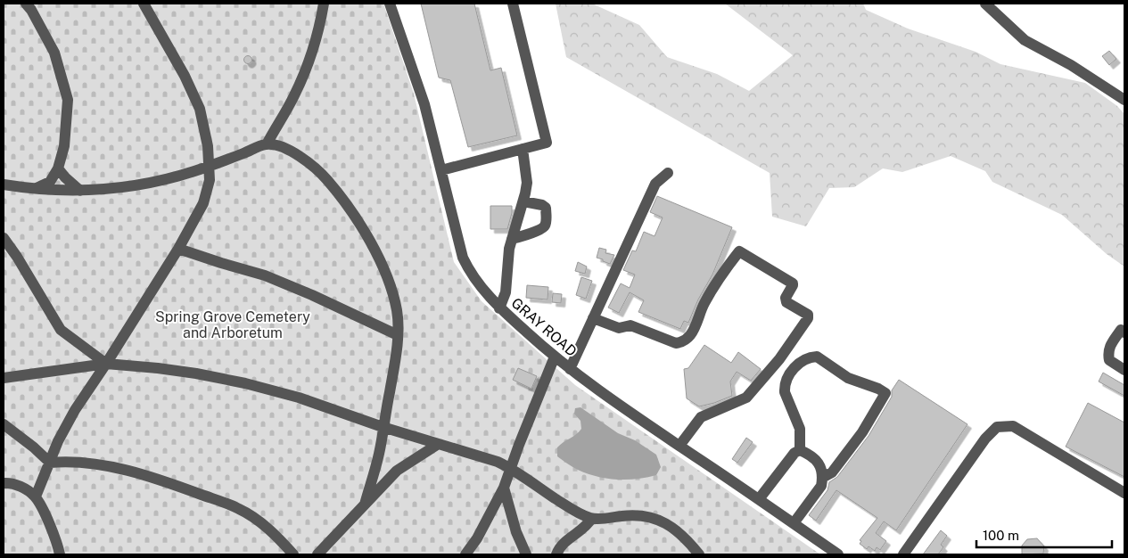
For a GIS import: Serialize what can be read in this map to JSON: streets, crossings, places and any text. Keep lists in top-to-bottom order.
{
  "streets": {
    "street": ["GRAY ROAD"]
  },
  "parks": ["Spring Grove Cemetery and Arboretum"],
  "scale_bar": "100 m"
}
